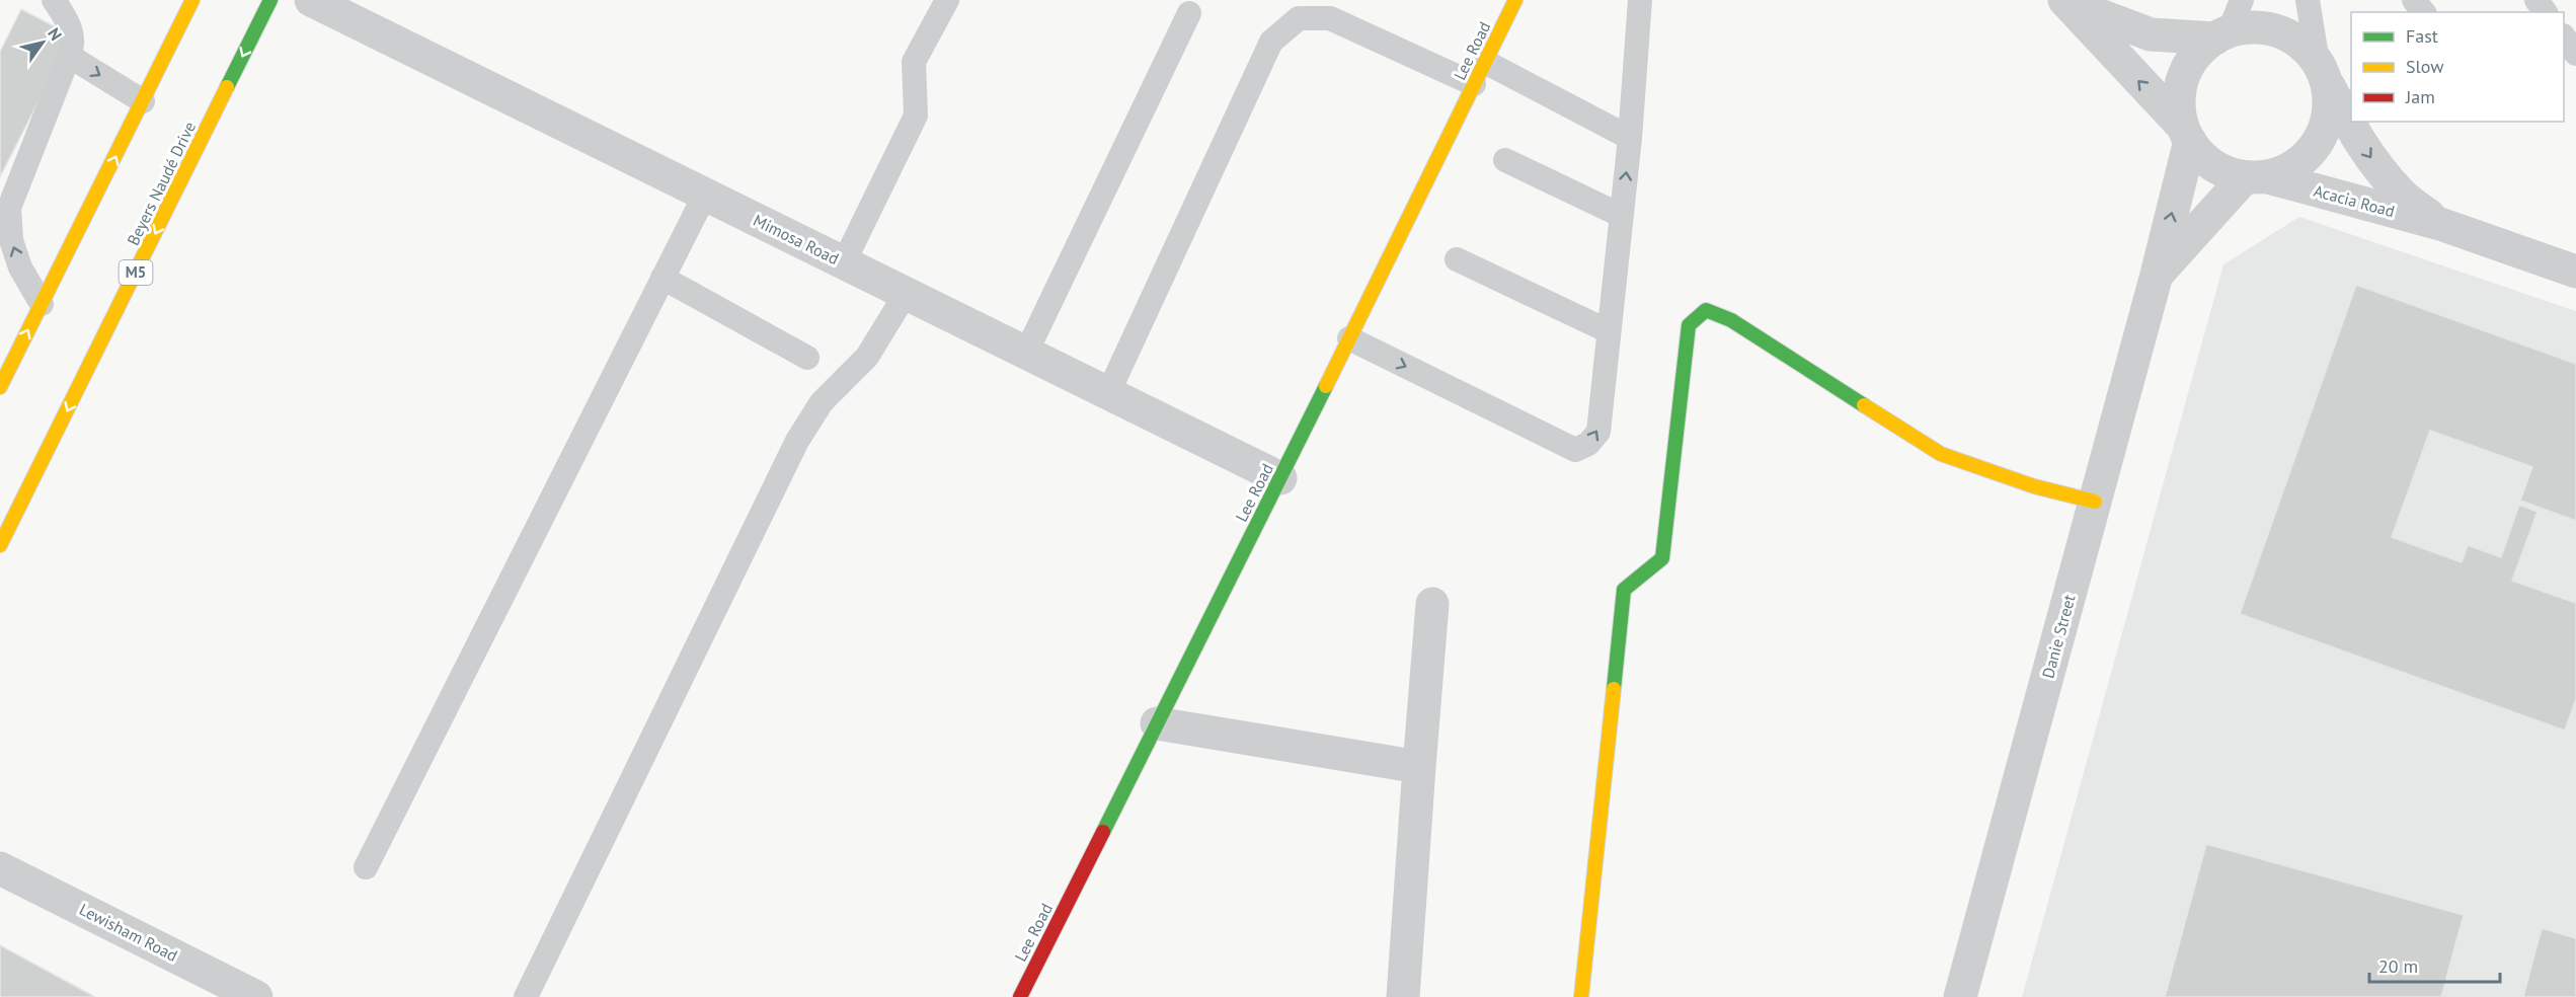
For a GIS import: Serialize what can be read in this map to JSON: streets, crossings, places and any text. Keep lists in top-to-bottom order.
{
  "streets": {
    "street": [
      "Lee Road",
      "Beyers Naudé Drive",
      "Acacia Road",
      "Mimosa Road",
      "M5",
      "Danie Street",
      "Lewisham Road"
    ]
  },
  "crossings": [
    ["Lee Road", "Mimosa Road"],
    ["Acacia Road", "Danie Street"]
  ],
  "one_way": ["Acacia Road"],
  "legend": ["Fast", "Slow", "Jam"],
  "scale_bar": "20 m",
  "north": "top right"
}
